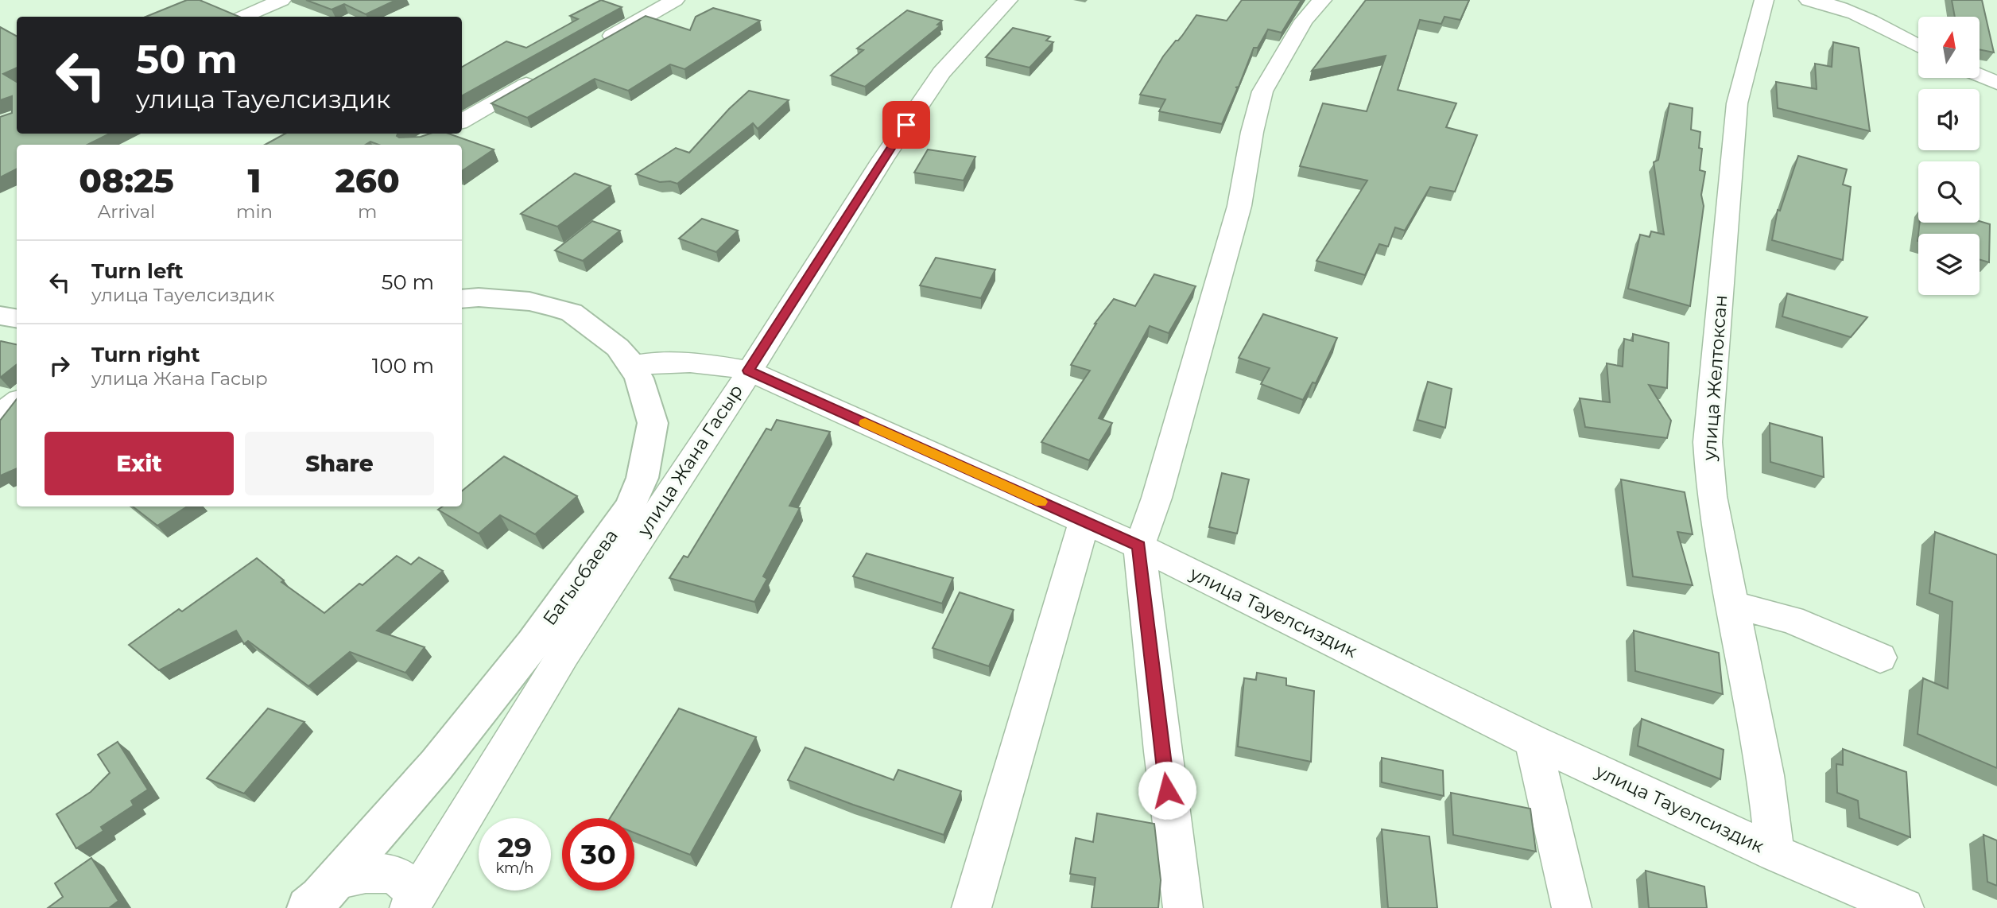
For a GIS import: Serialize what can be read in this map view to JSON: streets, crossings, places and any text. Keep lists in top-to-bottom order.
{
  "streets": {
    "street": [
      "улица Желтоксан",
      "улица Жана Гасыр",
      "Багысбаева",
      "улица Тауелсиздик"
    ]
  },
  "crossings": [
    ["улица Желтоксан", "улица Тауелсиздик"],
    ["улица Жана Гасыр", "улица Тауелсиздик"],
    ["Багысбаева", "улица Тауелсиздик"]
  ],
  "north": "top",
  "page": {
    "turn": ["50 m", "улица Тауелсиздик"],
    "eta": [
      "08:25",
      "Arrival",
      "1",
      "min",
      "260",
      "m"
    ],
    "list": [
      {
        "name": "Turn left",
        "note": "улица Тауелсиздик",
        "value": "50 m"
      },
      {
        "name": "Turn right",
        "note": "улица Жана Гасыр",
        "value": "100 m"
      }
    ],
    "buttons": ["Exit", "Share"],
    "speed": "29 km/h",
    "limit": "30"
  }
}
